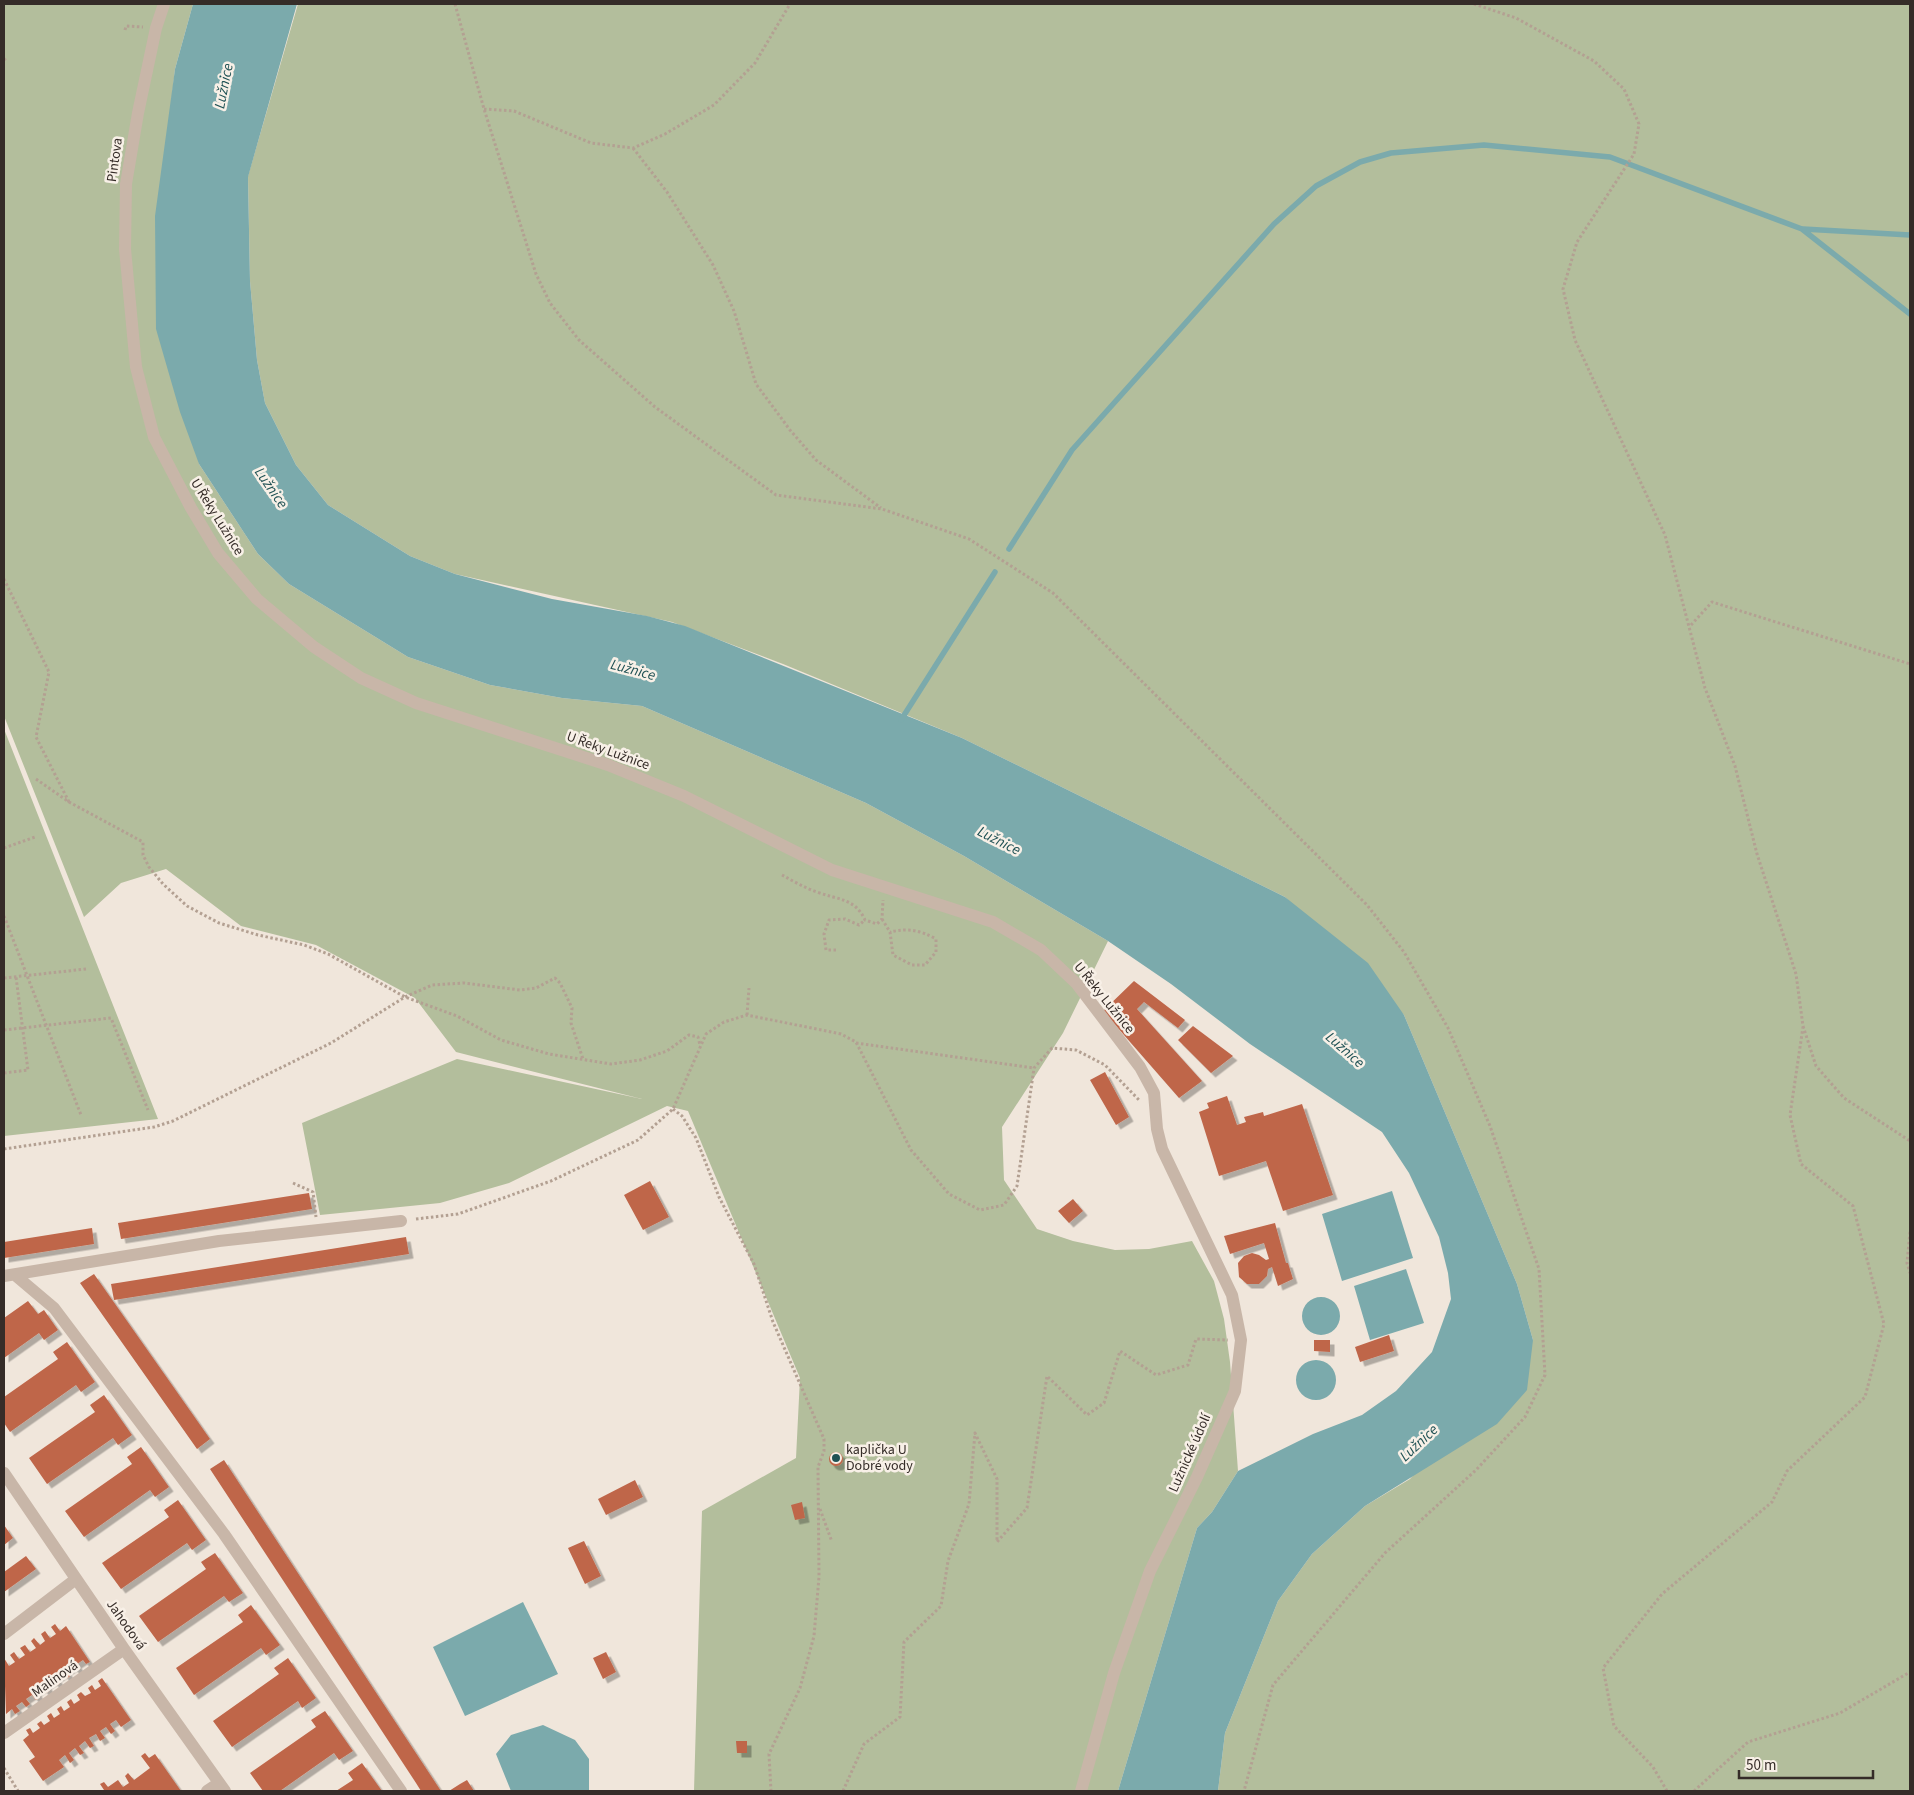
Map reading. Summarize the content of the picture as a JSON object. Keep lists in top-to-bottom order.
{
  "streets": {
    "street": [
      "Pintova",
      "U Řeky Lužnice",
      "Lužnické údolí",
      "Jahodová",
      "Malinová"
    ]
  },
  "crossings": [
    ["Pintova", "U Řeky Lužnice"],
    ["U Řeky Lužnice", "Lužnické údolí"],
    ["Jahodová", "Malinová"]
  ],
  "water": ["Lužnice"],
  "places": ["kaplička U Dobré vody"],
  "scale_bar": "50 m"
}
